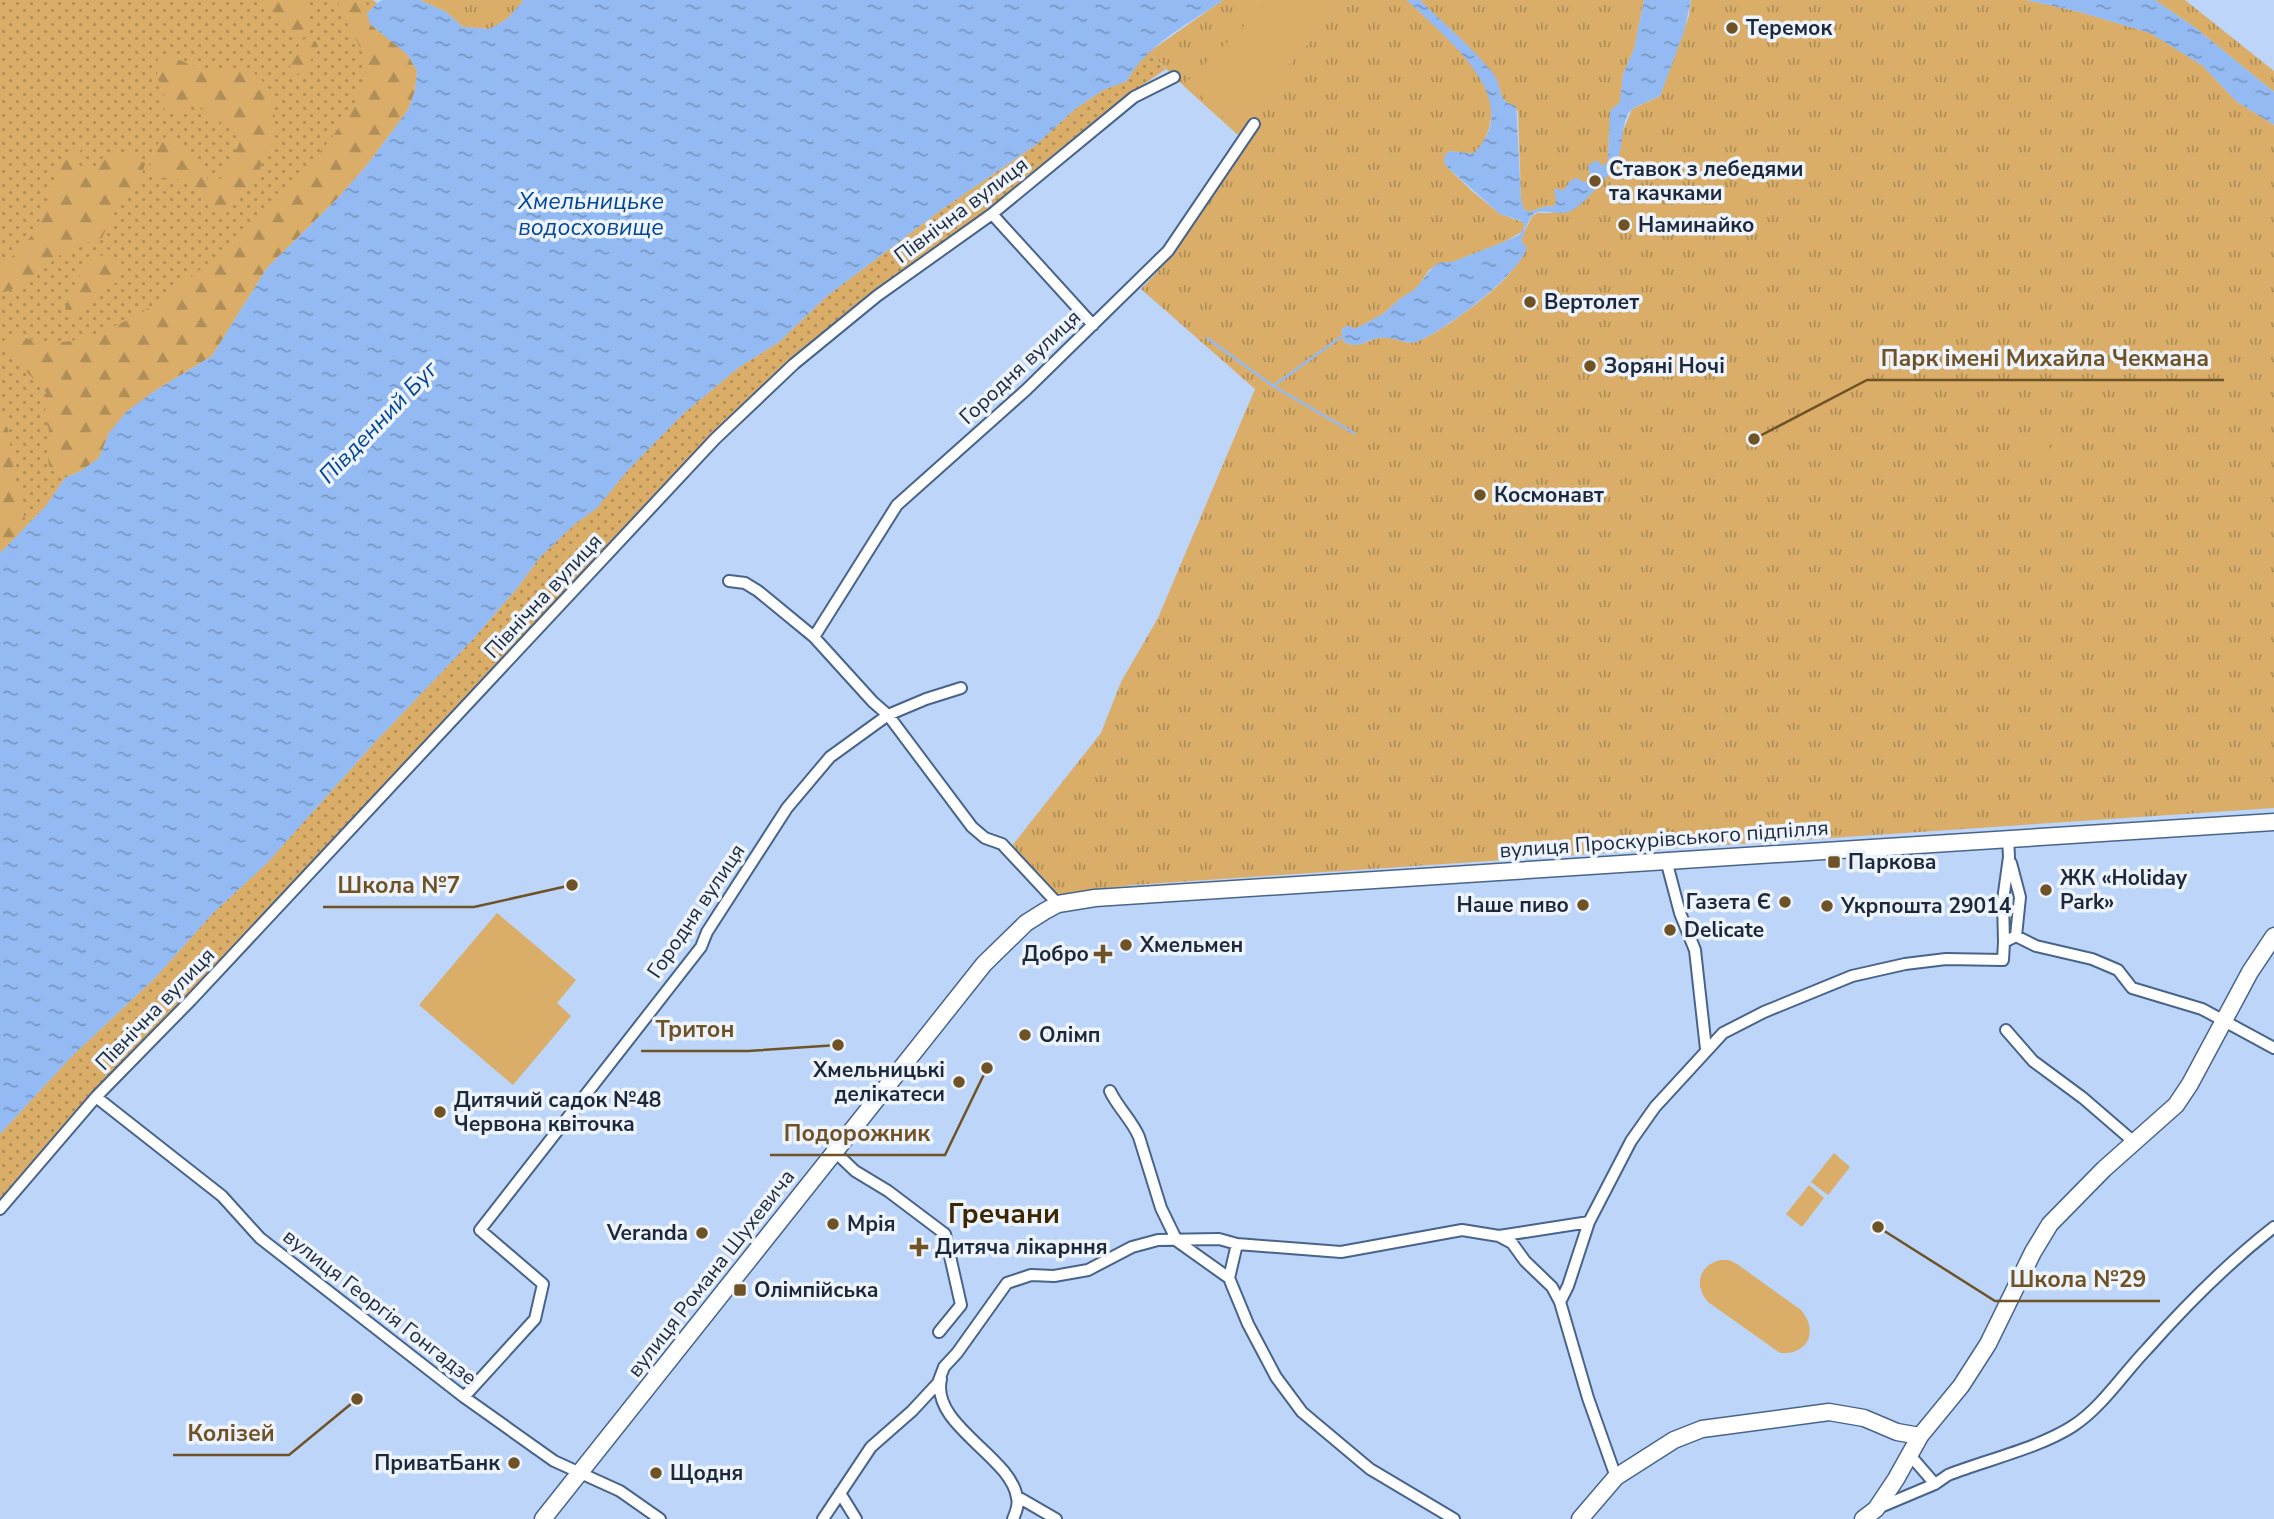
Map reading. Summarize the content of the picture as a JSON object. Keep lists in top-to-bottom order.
{
  "streets": {
    "main road": ["вулиця Проскурівського підпілля", "вулиця Романа Шухевича"],
    "street": ["Північна вулиця", "Городня вулиця", "вулиця Георгія Гонгадзе"]
  },
  "crossings": [
    ["Північна вулиця", "вулиця Георгія Гонгадзе"],
    ["Городня вулиця", "вулиця Георгія Гонгадзе"],
    ["вулиця Проскурівського підпілля", "вулиця Романа Шухевича"],
    ["вулиця Романа Шухевича", "вулиця Георгія Гонгадзе"]
  ],
  "districts": ["Гречани"],
  "water": ["Хмельницьке водосховище", "Південний Буг"],
  "places": {
    "other": [
      "Теремок",
      "Ставок з лебедями та качками",
      "Наминайко",
      "Вертолет",
      "Зоряні Ночі",
      "Парк імені Михайла Чекмана",
      "Космонавт",
      "Школа №7",
      "ЖК «Holiday Park»",
      "Газета Є",
      "Наше пиво",
      "Укрпошта 29014",
      "Delicate",
      "Хмельмен",
      "Олімп",
      "Тритон",
      "Подорожник",
      "Хмельницькі делікатеси",
      "Дитячий садок №48 Червона квіточка",
      "Мрія",
      "Школа №29",
      "Veranda",
      "Колізей",
      "ПриватБанк",
      "Щодня"
    ],
    "transit": ["Паркова", "Олiмпiйська"],
    "health": ["Добро", "Дитяча лікарння"]
  }
}
